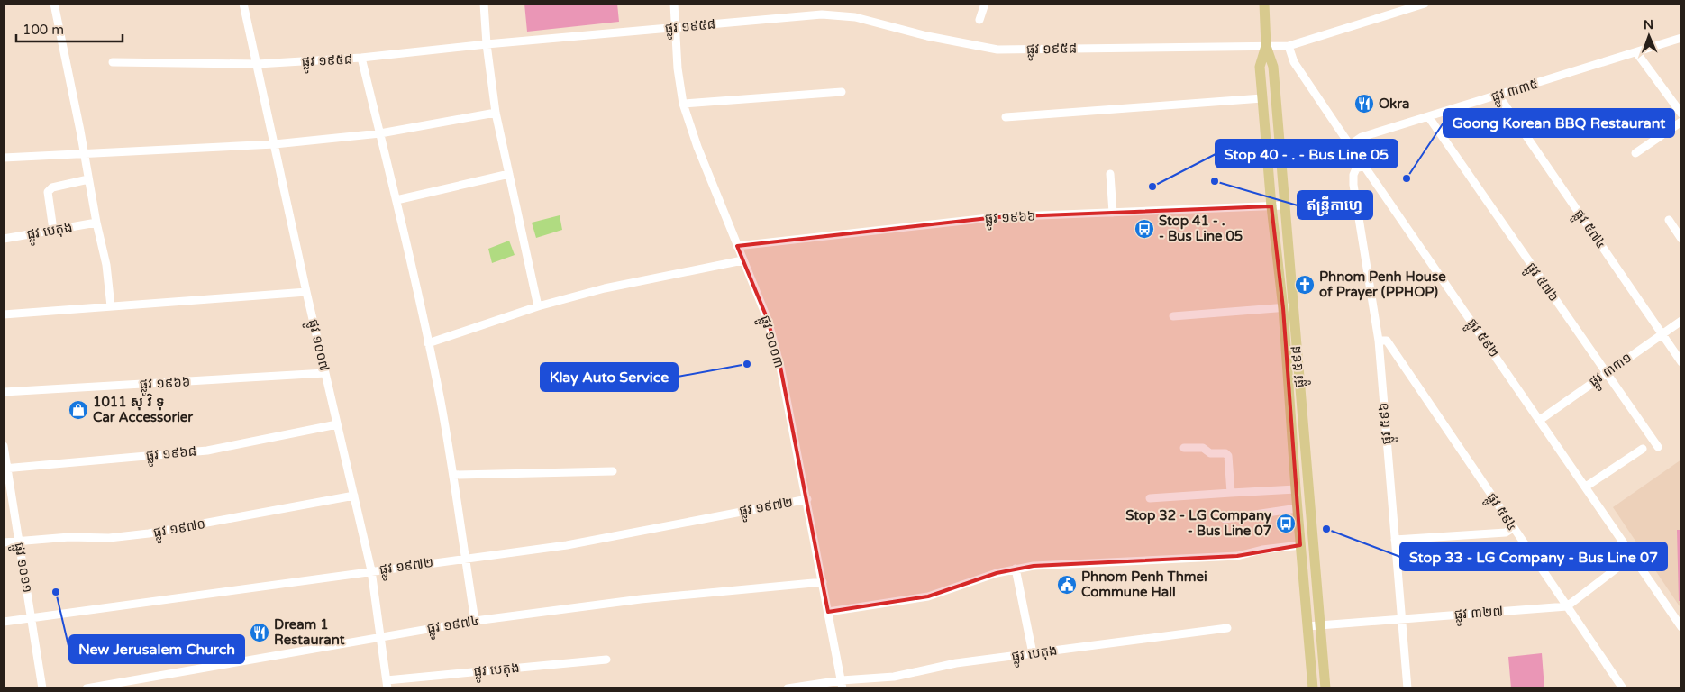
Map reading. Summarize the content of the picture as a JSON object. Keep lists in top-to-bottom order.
{
  "streets": {
    "main road": ["ផ្លូវ ៥៩៨"],
    "street": [
      "ផ្លូវ ១៩៥៨",
      "ផ្លូវ ៣៣៥",
      "ផ្លូវ ១៩៦៦",
      "ផ្លូវ ៥៧៤",
      "ផ្លូវ បេតុង",
      "ផ្លូវ ៥៧៦",
      "ផ្លូវ ៥៩២",
      "ផ្លូវ ១០០៣",
      "ផ្លូវ ១០០៧",
      "ផ្លូវ ៣៣១",
      "ផ្លូវ ៥៩៦",
      "ផ្លូវ ១៩៦៨",
      "ផ្លូវ ១៩៧២",
      "ផ្លូវ ៥៩៤",
      "ផ្លូវ ១៩៧០",
      "ផ្លូវ ១០១១",
      "ផ្លូវ ៣២៧",
      "ផ្លូវ ១៩៧៤"
    ]
  },
  "crossings": [
    ["ផ្លូវ ១៩៥៨", "ផ្លូវ ៥៩២"],
    ["ផ្លូវ ១៩៥៨", "ផ្លូវ ១០០៣"],
    ["ផ្លូវ ១៩៥៨", "ផ្លូវ ១០០៧"],
    ["ផ្លូវ ១៩៥៨", "ផ្លូវ ៥៩៨"],
    ["ផ្លូវ ៣៣៥", "ផ្លូវ ៥៧៤"],
    ["ផ្លូវ ៣៣៥", "ផ្លូវ ៥៧៦"],
    ["ផ្លូវ ៣៣៥", "ផ្លូវ ៥៩២"],
    ["ផ្លូវ ១៩៦៦", "ផ្លូវ ១០០៣"],
    ["ផ្លូវ ១៩៦៦", "ផ្លូវ ១០០៧"],
    ["ផ្លូវ ១៩៦៦", "ផ្លូវ ៥៩៨"],
    ["ផ្លូវ ៥៧៤", "ផ្លូវ ៣៣១"],
    ["ផ្លូវ បេតុង", "ផ្លូវ ១០០៣"],
    ["ផ្លូវ បេតុង", "ផ្លូវ ១០០៧"],
    ["ផ្លូវ ៥៧៦", "ផ្លូវ ៣៣១"],
    ["ផ្លូវ ៥៩២", "ផ្លូវ ៣៣១"],
    ["ផ្លូវ ៥៩២", "ផ្លូវ ៥៩៦"],
    ["ផ្លូវ ១០០៣", "ផ្លូវ ១៩៧២"],
    ["ផ្លូវ ១០០៣", "ផ្លូវ ១៩៧៤"],
    ["ផ្លូវ ១០០៧", "ផ្លូវ ១៩៦៨"],
    ["ផ្លូវ ១០០៧", "ផ្លូវ ១៩៧២"],
    ["ផ្លូវ ១០០៧", "ផ្លូវ ១៩៧០"],
    ["ផ្លូវ ១០០៧", "ផ្លូវ ១៩៧៤"],
    ["ផ្លូវ ៥៩៨", "ផ្លូវ ៣២៧"],
    ["ផ្លូវ ៥៩៦", "ផ្លូវ ៥៩៤"],
    ["ផ្លូវ ៥៩៦", "ផ្លូវ ៣២៧"],
    ["ផ្លូវ ១៩៦៨", "ផ្លូវ ១០១១"],
    ["ផ្លូវ ១៩៧២", "ផ្លូវ ១០១១"],
    ["ផ្លូវ ៥៩៤", "ផ្លូវ ៣២៧"],
    ["ផ្លូវ ១៩៧០", "ផ្លូវ ១០១១"]
  ],
  "places": {
    "restaurant": ["Okra", "Dream 1 Restaurant"],
    "other": [
      "Goong Korean BBQ Restaurant",
      "ឥន្ទ្រីកាហ្វេ",
      "Stop 40 - . - Bus Line 05",
      "Klay Auto Service",
      "Stop 33 - LG Company - Bus Line 07",
      "New Jerusalem Church"
    ],
    "bus stop": ["Stop 41 - . - Bus Line 05", "Stop 32 - LG Company - Bus Line 07"],
    "church": ["Phnom Penh House of Prayer (PPHOP)"],
    "shop": ["1011 សុ វិ ទុ Car Accessorier"],
    "public building": ["Phnom Penh Thmei Commune Hall"]
  },
  "scale_bar": "100 m",
  "north": "top"
}
